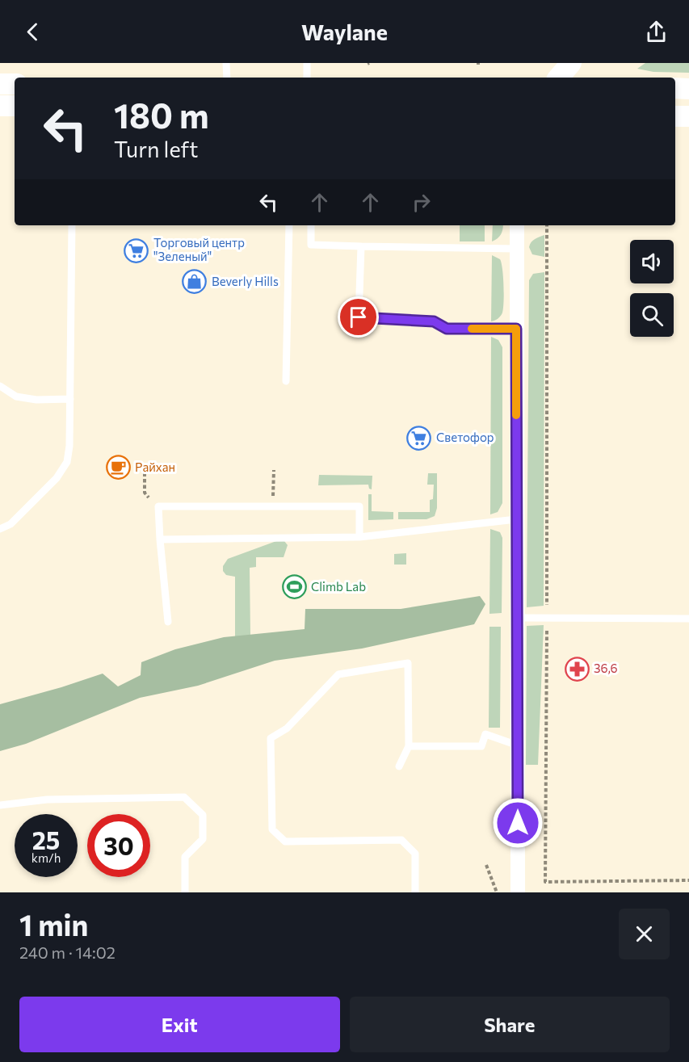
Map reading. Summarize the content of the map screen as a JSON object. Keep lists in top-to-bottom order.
{
  "places": {
    "supermarket": ["Торговый центр \"Зеленый\"", "Светофор"],
    "shop": ["Beverly Hills"],
    "cafe": ["Райхан"],
    "sports": ["Climb Lab"],
    "pharmacy": ["36,6"]
  },
  "page": {
    "header": "Waylane",
    "turn": ["180 m", "Turn left"],
    "speed": "25 km/h",
    "limit": "30",
    "heading": ["1 min", "240 m · 14:02"],
    "buttons": ["Exit", "Share"]
  }
}
